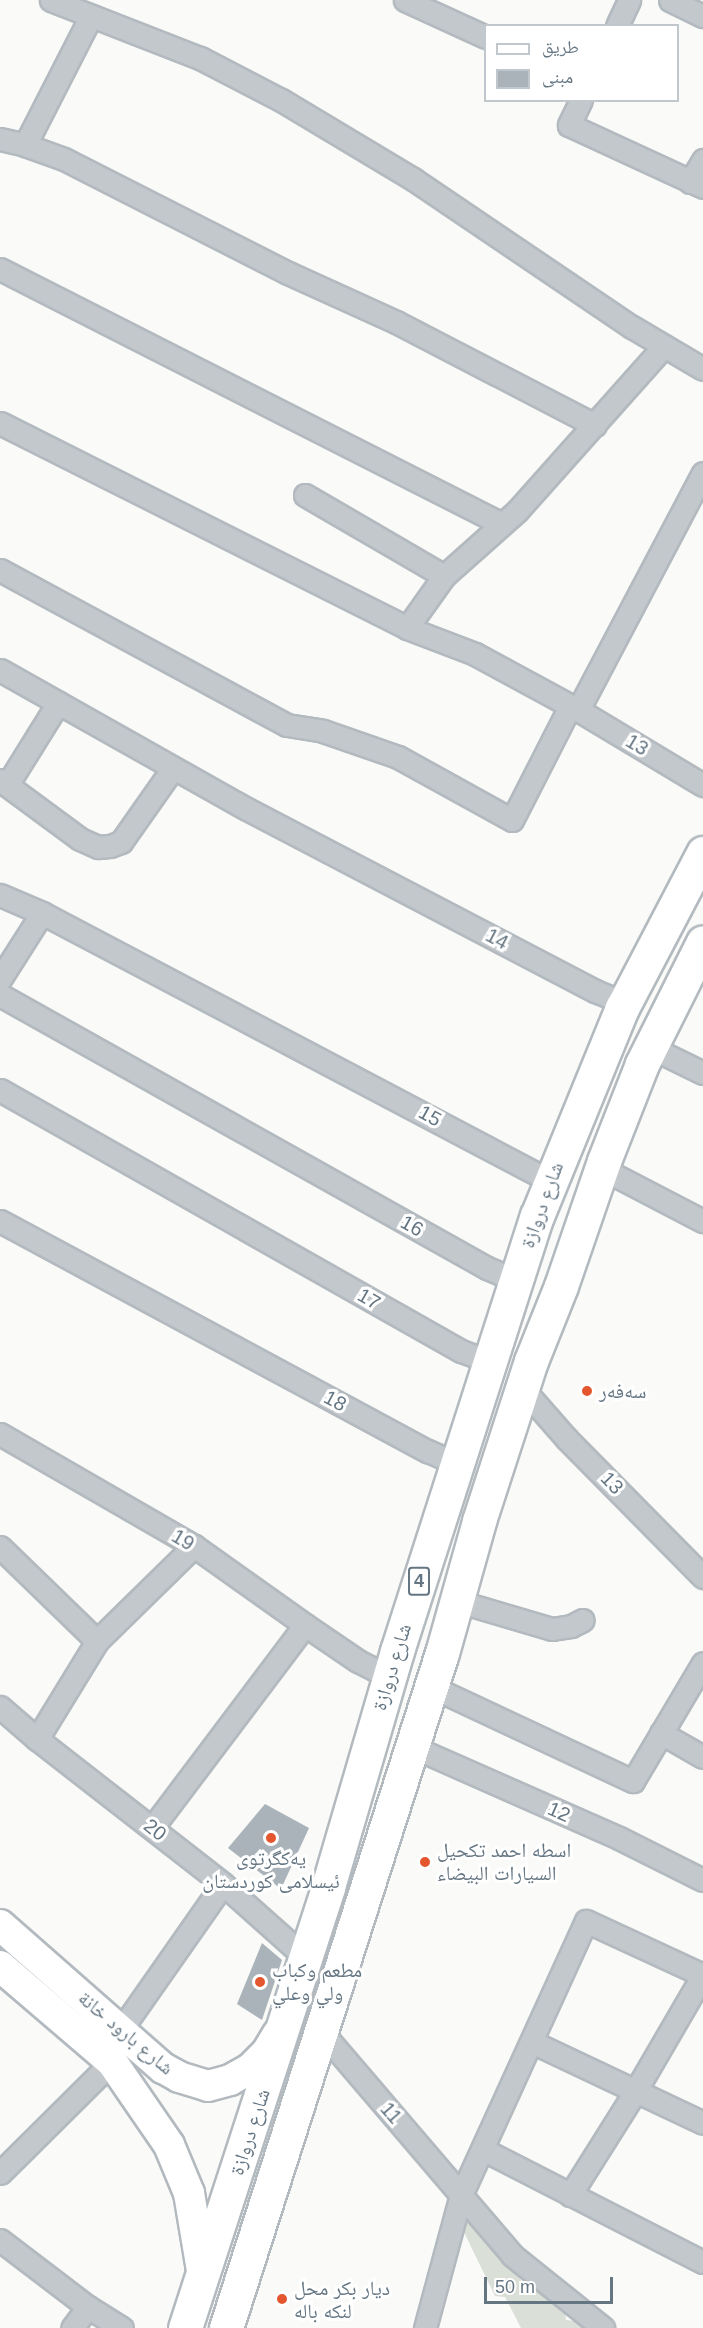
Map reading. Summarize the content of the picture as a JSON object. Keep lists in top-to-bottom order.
{
  "streets": {
    "main road": ["شارع دروازة", "4", "شارع بارود خانة"],
    "street": [
      "13",
      "14",
      "15",
      "16",
      "17",
      "18",
      "19",
      "12",
      "20",
      "11"
    ]
  },
  "crossings": [
    ["13", "شارع دروازة"],
    ["14", "شارع دروازة"],
    ["15", "شارع دروازة"],
    ["شارع دروازة", "16"],
    ["شارع دروازة", "17"],
    ["شارع دروازة", "18"],
    ["شارع دروازة", "19"],
    ["شارع دروازة", "12"],
    ["شارع دروازة", "20"],
    ["شارع دروازة", "شارع بارود خانة"],
    ["شارع دروازة", "11"]
  ],
  "places": [
    "سەفەر",
    "یەکگرتوی ئیسلامی کوردستان",
    "اسطه احمد تكحيل السيارات البيضاء",
    "مطعم وكباب ولي وعلي",
    "ديار بكر محل لنكه باله"
  ],
  "legend": ["طريق", "مبنى"],
  "scale_bar": "50 m"
}
